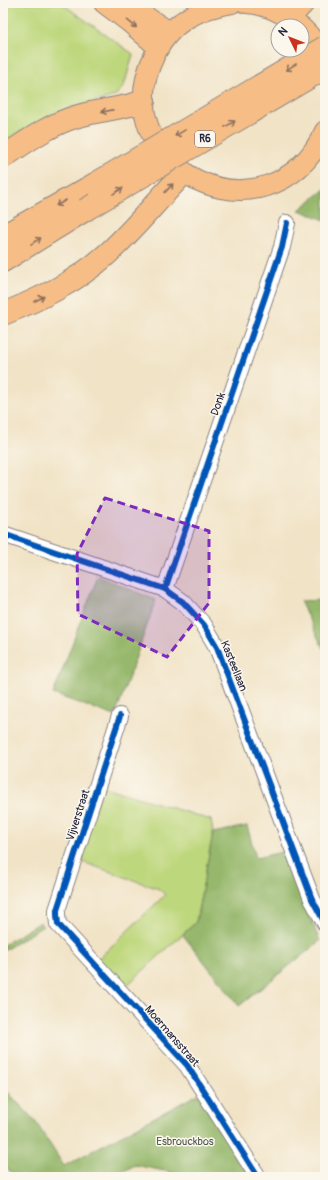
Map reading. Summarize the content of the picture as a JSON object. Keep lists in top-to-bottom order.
{
  "streets": {
    "highway": ["R6"],
    "street": [
      "Donk",
      "Kasteellaan",
      "Vijverstraat",
      "Moermansstraat"
    ]
  },
  "crossings": [
    ["Donk", "Kasteellaan"],
    ["Vijverstraat", "Moermansstraat"]
  ],
  "parks": ["Esbrouckbos"],
  "north": "top left"
}
